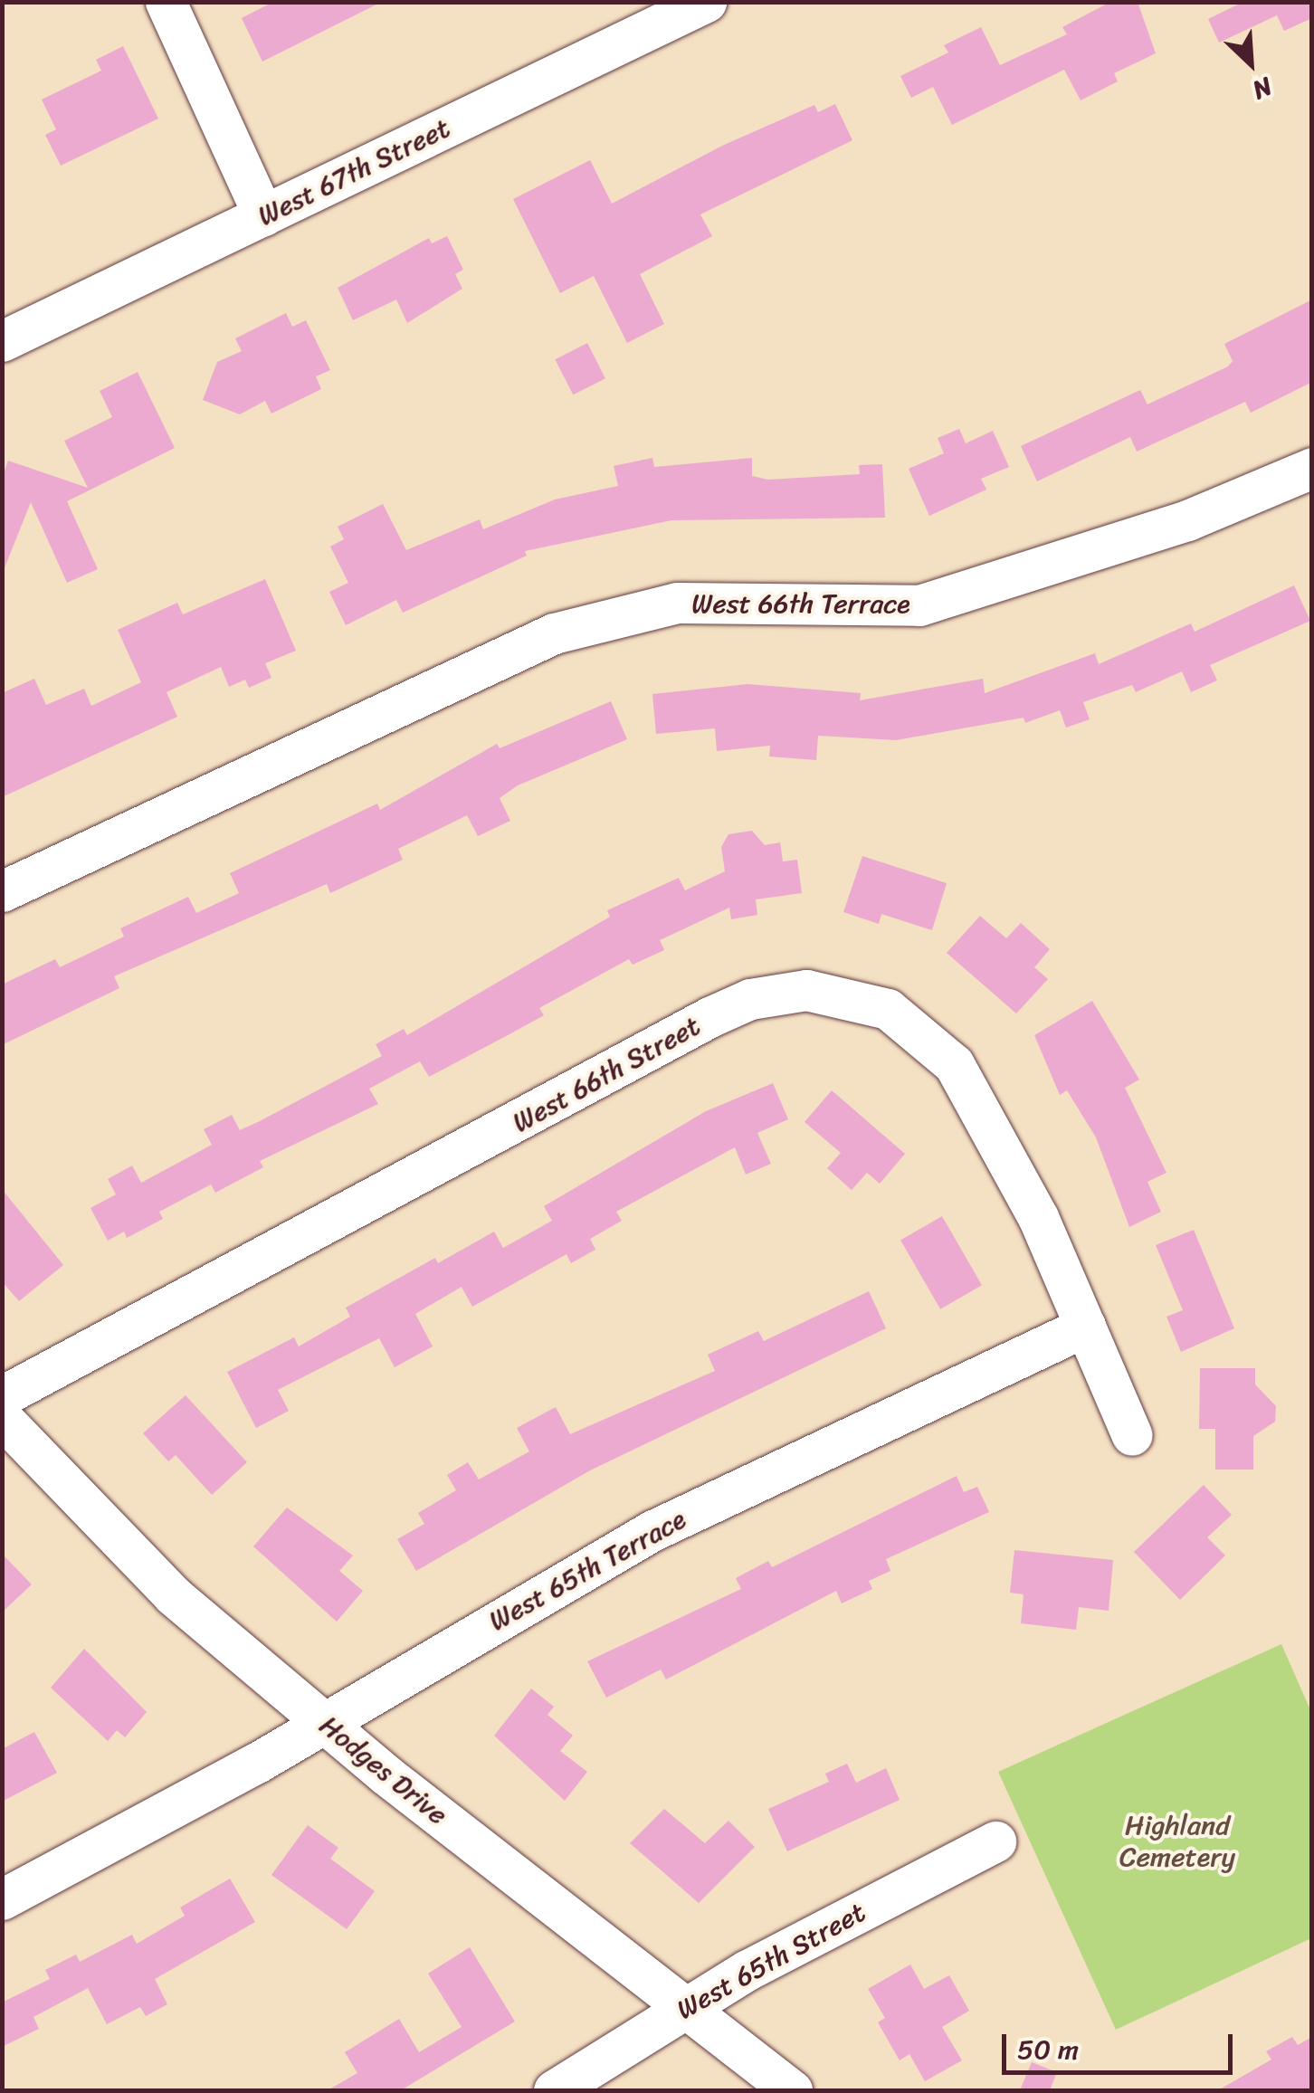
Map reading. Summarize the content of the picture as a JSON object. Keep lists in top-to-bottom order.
{
  "streets": {
    "street": [
      "West 67th Street",
      "West 66th Terrace",
      "West 66th Street",
      "West 65th Terrace",
      "Hodges Drive",
      "West 65th Street"
    ]
  },
  "crossings": [
    ["West 66th Street", "West 65th Terrace"],
    ["West 65th Terrace", "Hodges Drive"],
    ["Hodges Drive", "West 65th Street"]
  ],
  "parks": ["Highland Cemetery"],
  "scale_bar": "50 m",
  "north": "bottom right"
}
